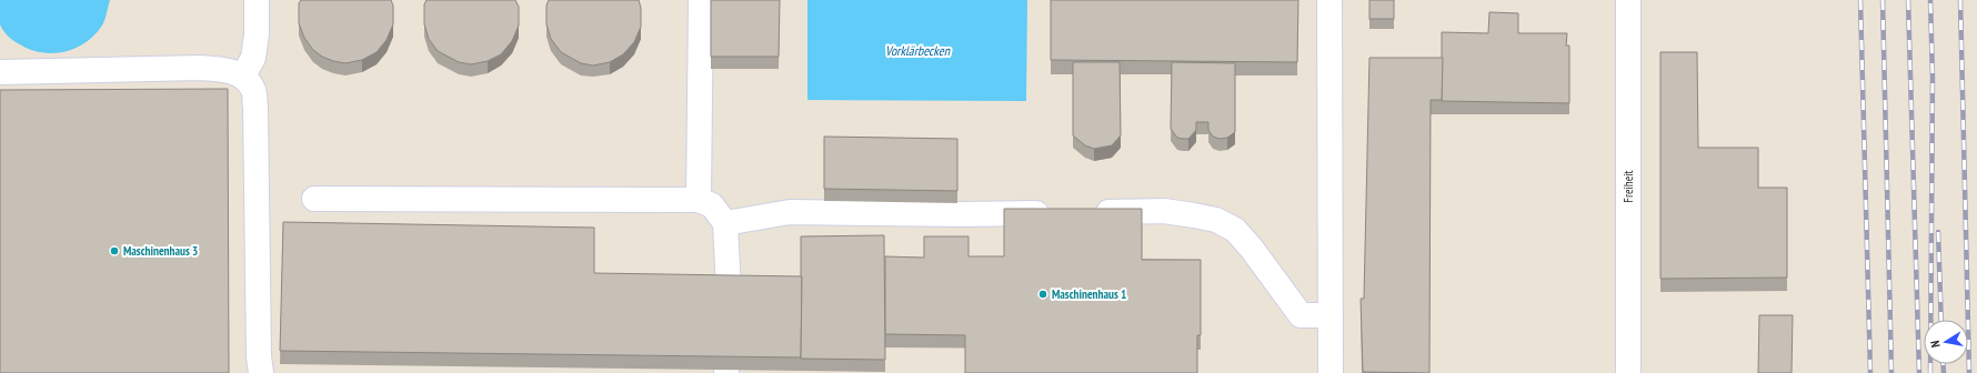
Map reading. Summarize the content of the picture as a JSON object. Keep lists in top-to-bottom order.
{
  "streets": {
    "street": ["Freiheit"]
  },
  "water": ["Vorklärbecken"],
  "places": ["Maschinenhaus 3", "Maschinenhaus 1"],
  "north": "left"
}
